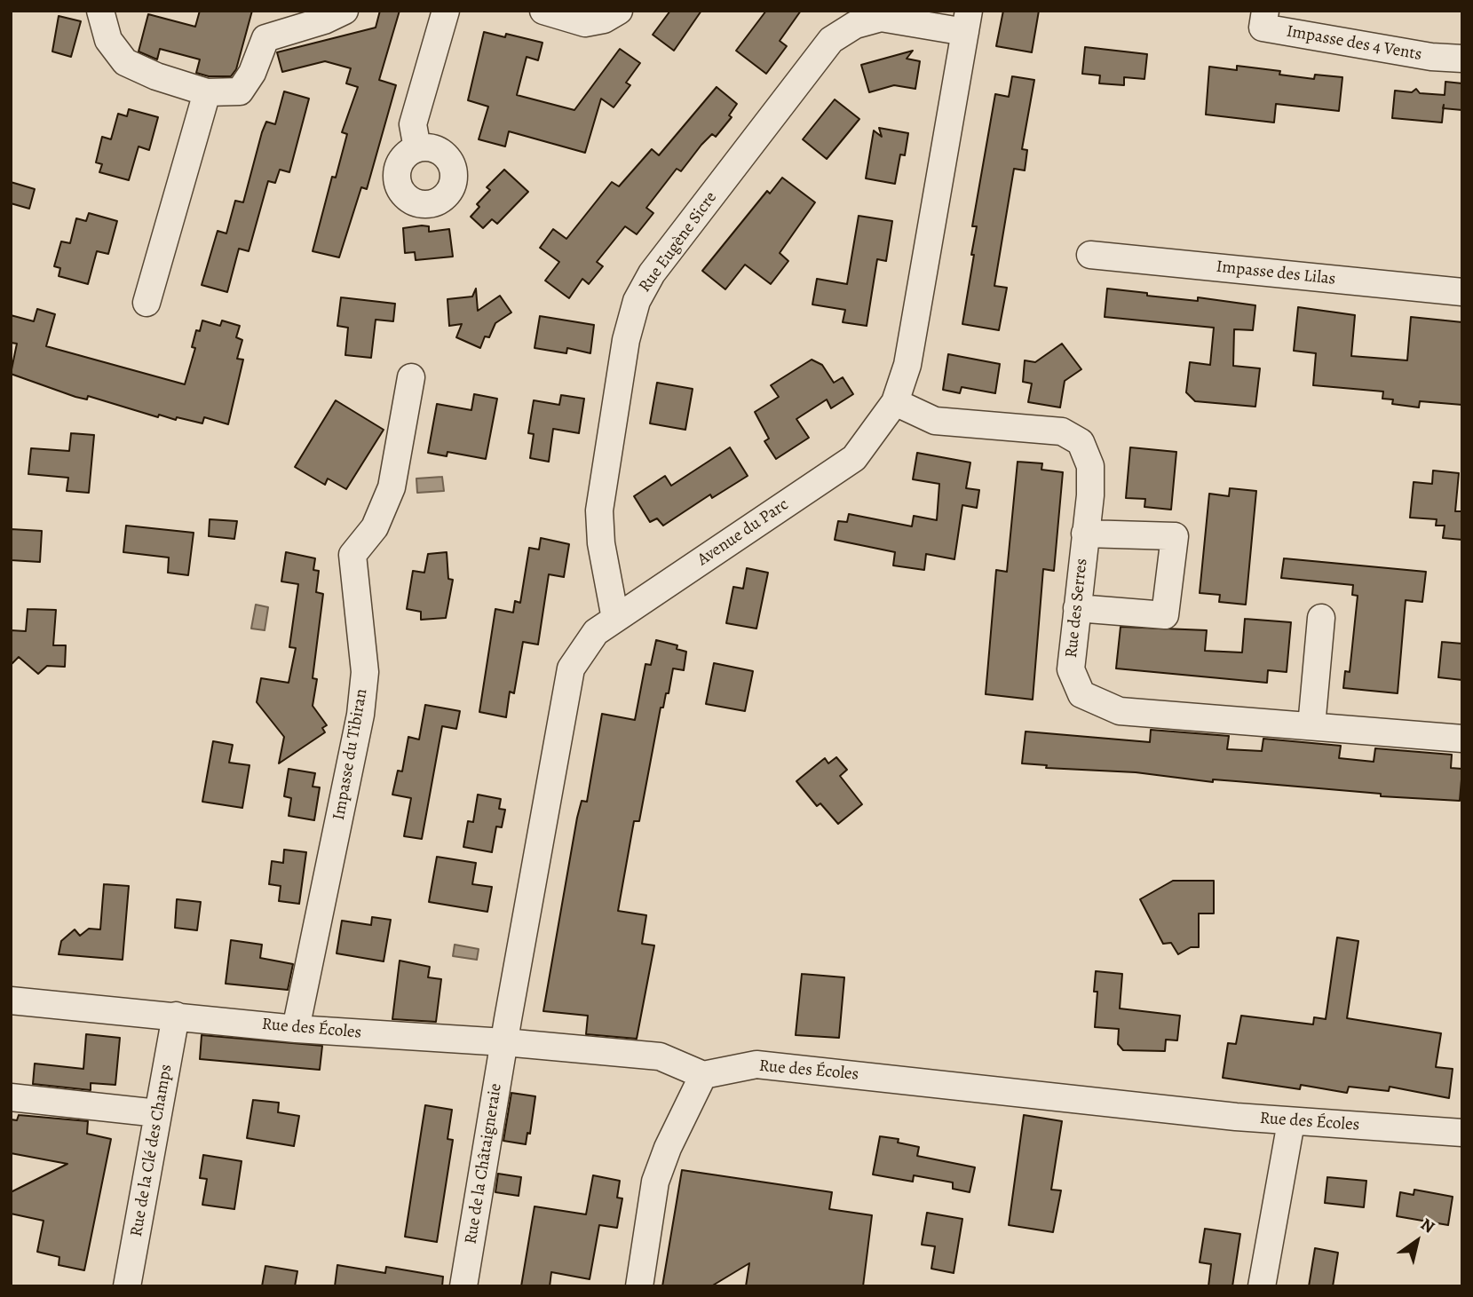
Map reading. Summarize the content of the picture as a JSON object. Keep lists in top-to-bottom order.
{
  "streets": {
    "street": [
      "Impasse des 4 Vents",
      "Rue Eugène Sicre",
      "Impasse des Lilas",
      "Avenue du Parc",
      "Rue des Serres",
      "Impasse du Tibiran",
      "Rue des Écoles",
      "Rue de la Clé des Champs",
      "Rue de la Châtaigneraie"
    ]
  },
  "crossings": [
    ["Rue Eugène Sicre", "Avenue du Parc"],
    ["Avenue du Parc", "Rue des Serres"],
    ["Avenue du Parc", "Rue des Écoles"],
    ["Avenue du Parc", "Rue de la Châtaigneraie"],
    ["Impasse du Tibiran", "Rue des Écoles"],
    ["Rue des Écoles", "Rue de la Clé des Champs"],
    ["Rue des Écoles", "Rue de la Châtaigneraie"]
  ],
  "north": "top right"
}
